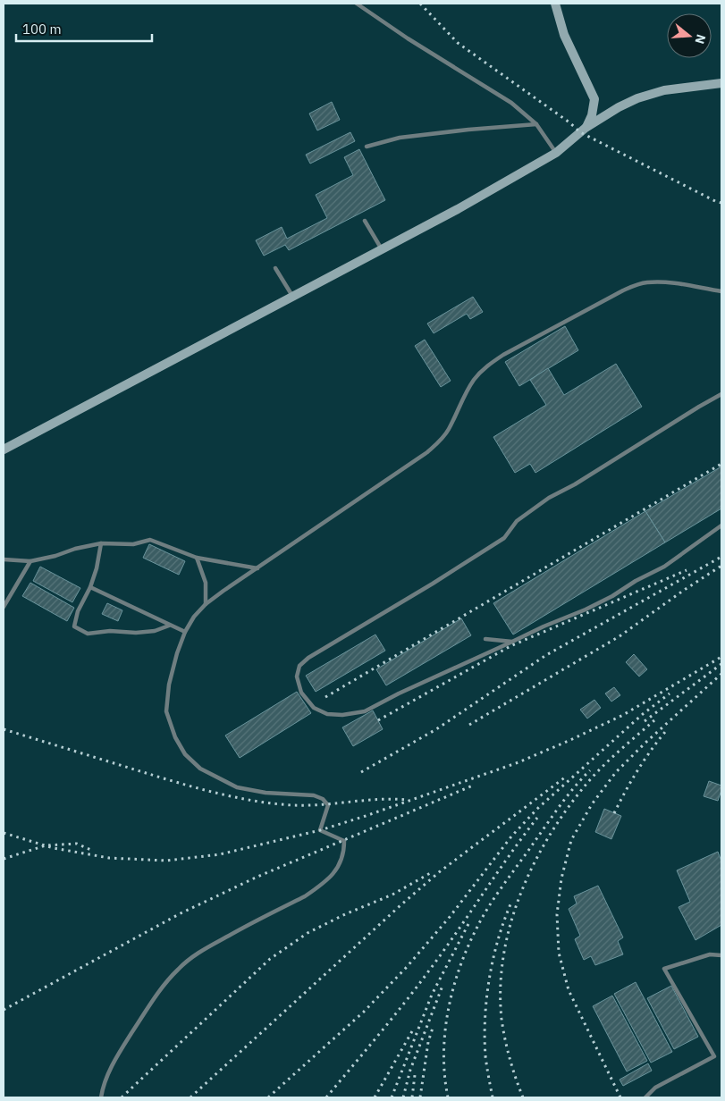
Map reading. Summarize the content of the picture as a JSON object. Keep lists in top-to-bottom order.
{
  "scale_bar": "100 m",
  "north": "right"
}
